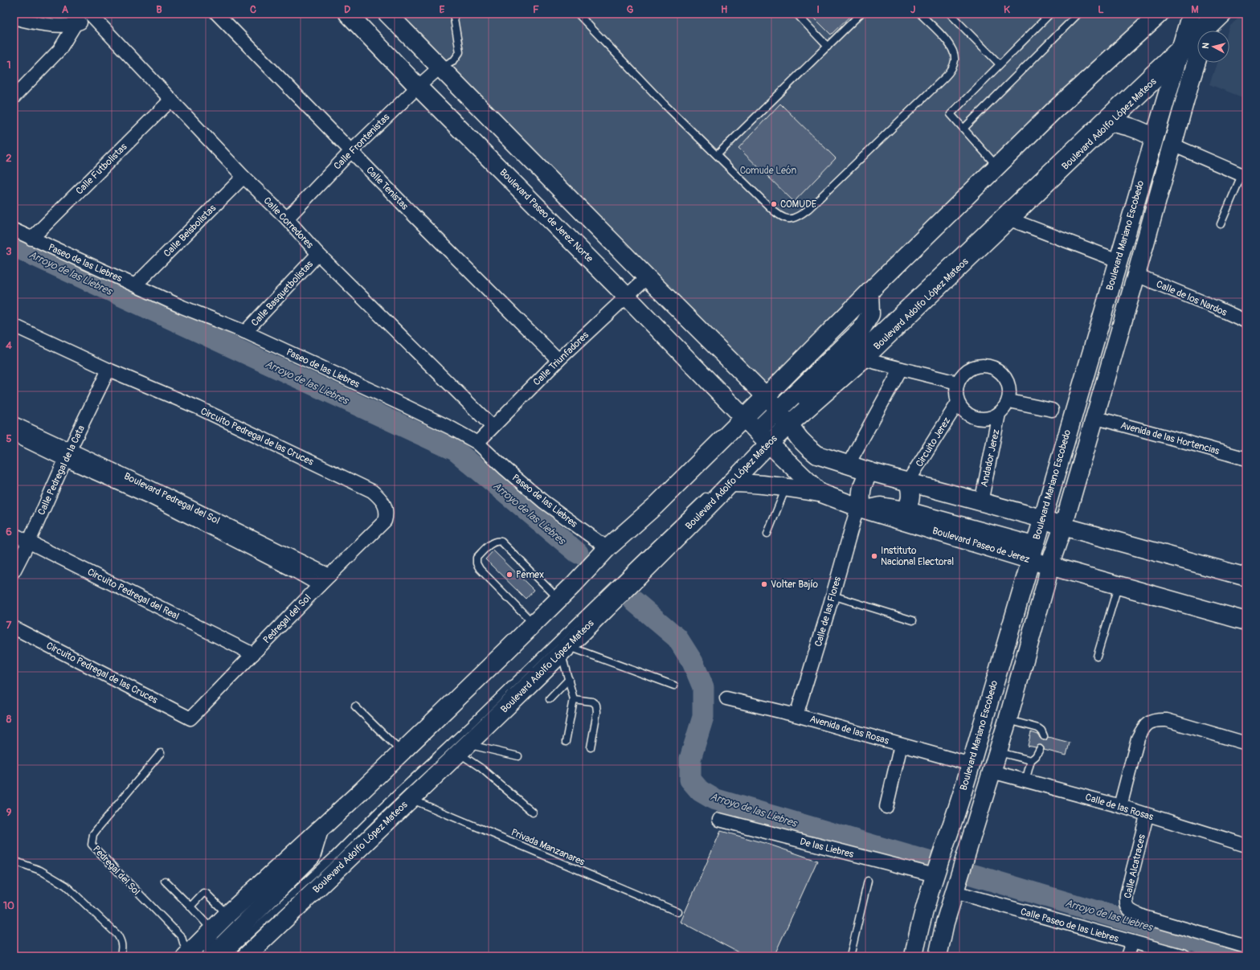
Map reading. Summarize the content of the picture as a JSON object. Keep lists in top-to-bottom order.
{
  "streets": {
    "main road": [
      "Boulevard Adolfo López Mateos",
      "Boulevard Paseo de Jerez Norte",
      "Boulevard Mariano Escobedo",
      "Boulevard Paseo de Jerez"
    ],
    "street": [
      "Calle Frontenistas",
      "Calle Futbolistas",
      "Calle Tenistas",
      "Calle Corredores",
      "Calle Beisbolistas",
      "Paseo de las Liebres",
      "Calle Basquetbolistas",
      "Calle de los Nardos",
      "Calle Triunfadores",
      "Circuito Pedregal de las Cruces",
      "Avenida de las Hortencias",
      "Circuito Jerez",
      "Andador Jerez",
      "Calle Pedregal de la Cata",
      "Boulevard Pedregal del Sol",
      "Circuito Pedregal del Real",
      "Calle de las Flores",
      "Pedregal del Sol",
      "Avenida de las Rosas",
      "Calle de las Rosas",
      "De las Liebres",
      "Calle Alcatraces",
      "Calle Paseo de las Liebres"
    ],
    "lane": ["Privada Manzanares"]
  },
  "crossings": [
    ["Boulevard Adolfo López Mateos", "Boulevard Mariano Escobedo"],
    ["Boulevard Adolfo López Mateos", "Boulevard Paseo de Jerez"],
    ["Boulevard Adolfo López Mateos", "Privada Manzanares"],
    ["Calle Frontenistas", "Calle Tenistas"],
    ["Calle Frontenistas", "Boulevard Paseo de Jerez Norte"],
    ["Calle Frontenistas", "Calle Corredores"],
    ["Calle Futbolistas", "Calle Corredores"],
    ["Calle Futbolistas", "Paseo de las Liebres"],
    ["Calle Tenistas", "Calle Triunfadores"],
    ["Boulevard Paseo de Jerez Norte", "Calle Triunfadores"],
    ["Boulevard Paseo de Jerez Norte", "Boulevard Paseo de Jerez"],
    ["Calle Corredores", "Calle Beisbolistas"],
    ["Calle Corredores", "Calle Basquetbolistas"],
    ["Calle Corredores", "Calle Triunfadores"],
    ["Calle Beisbolistas", "Paseo de las Liebres"],
    ["Boulevard Mariano Escobedo", "Boulevard Paseo de Jerez"],
    ["Boulevard Mariano Escobedo", "Avenida de las Rosas"],
    ["Boulevard Mariano Escobedo", "De las Liebres"],
    ["Paseo de las Liebres", "Calle Basquetbolistas"],
    ["Paseo de las Liebres", "Calle Triunfadores"],
    ["Circuito Pedregal de las Cruces", "Calle Pedregal de la Cata"],
    ["Circuito Pedregal de las Cruces", "Pedregal del Sol"],
    ["Circuito Jerez", "Andador Jerez"],
    ["Calle Pedregal de la Cata", "Boulevard Pedregal del Sol"],
    ["Calle Pedregal de la Cata", "Circuito Pedregal del Real"],
    ["Boulevard Pedregal del Sol", "Pedregal del Sol"],
    ["Boulevard Paseo de Jerez", "Calle de las Flores"],
    ["Circuito Pedregal del Real", "Pedregal del Sol"],
    ["Calle de las Flores", "Avenida de las Rosas"],
    ["Calle de las Rosas", "Calle Alcatraces"]
  ],
  "water": ["Arroyo de las Liebres"],
  "parks": ["Comude León"],
  "places": [
    "COMUDE",
    "Instituto Nacional Electoral",
    "Pemex",
    "Volter Bajío"
  ],
  "north": "left",
  "grid": {
    "columns": [
      "A",
      "B",
      "C",
      "D",
      "E",
      "F",
      "G",
      "H",
      "I",
      "J",
      "K",
      "L",
      "M"
    ],
    "rows": [
      "1",
      "2",
      "3",
      "4",
      "5",
      "6",
      "7",
      "8",
      "9",
      "10"
    ]
  }
}
